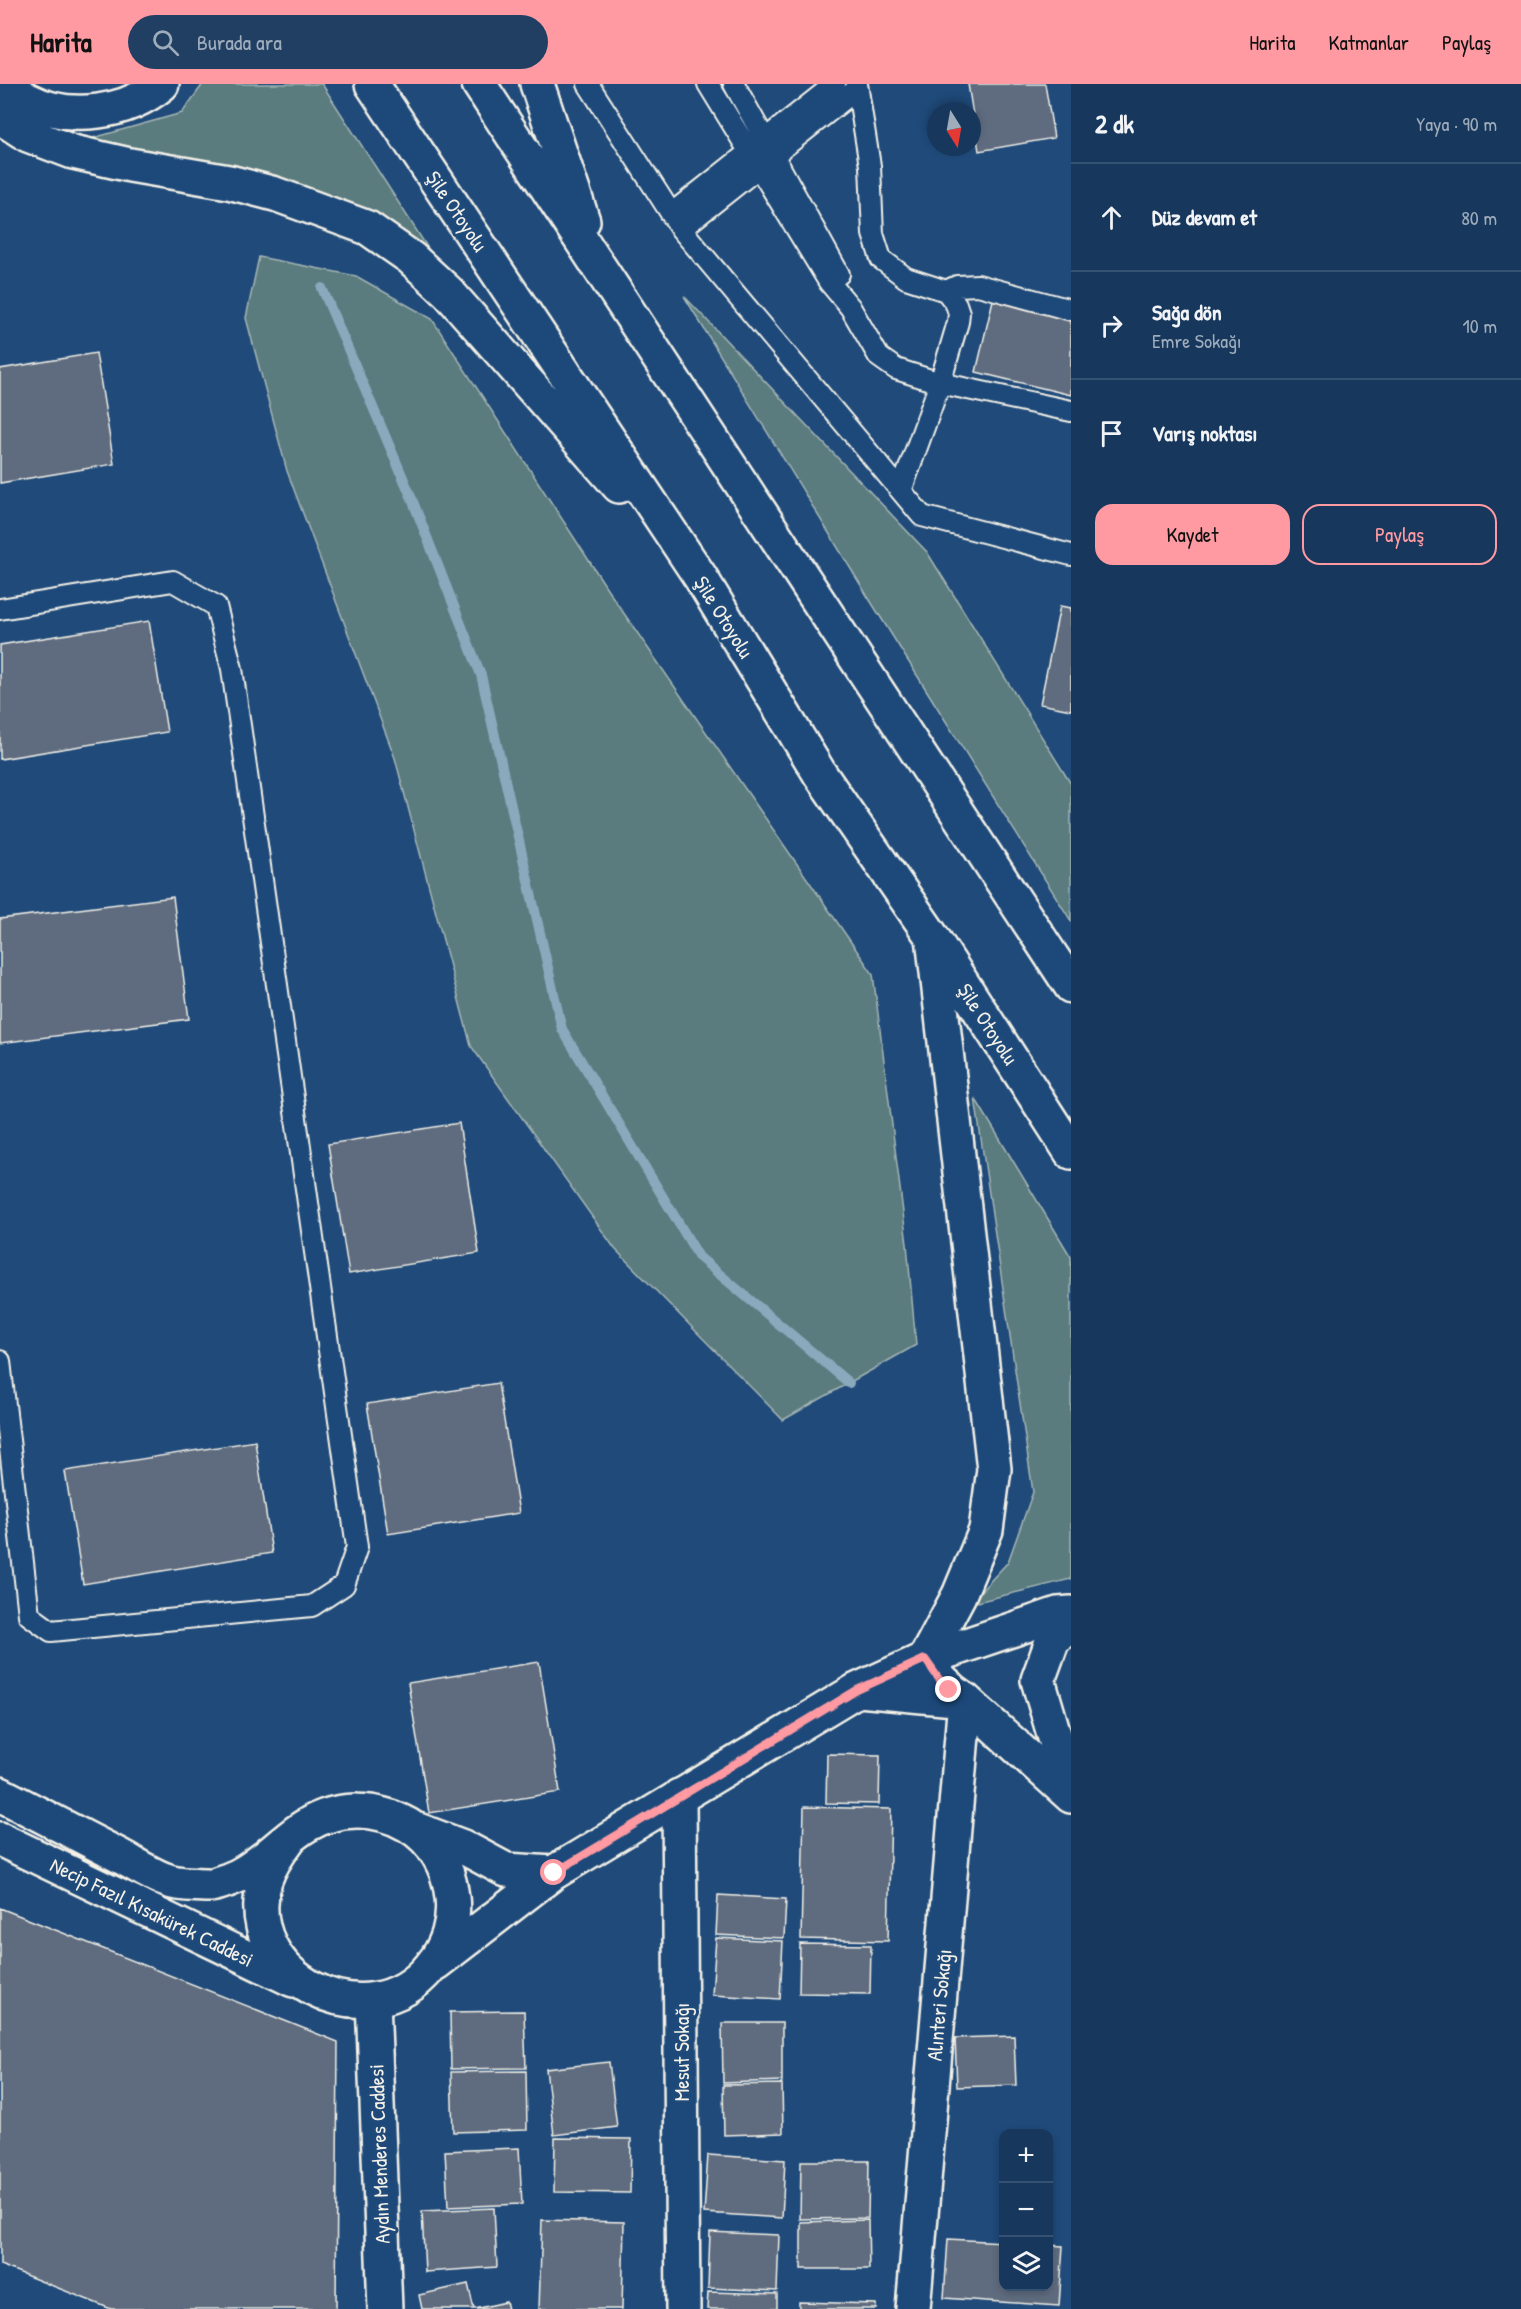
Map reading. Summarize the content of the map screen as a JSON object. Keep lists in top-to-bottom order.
{
  "streets": {
    "main road": [
      "Şile Otoyolu",
      "Necip Fazıl Kısakürek Caddesi",
      "Alınteri Sokağı",
      "Mesut Sokağı",
      "Aydın Menderes Caddesi"
    ]
  },
  "crossings": [
    ["Necip Fazıl Kısakürek Caddesi", "Aydın Menderes Caddesi"]
  ],
  "north": "bottom",
  "page": {
    "header": "Harita",
    "search": "Burada ara",
    "nav": ["Harita", "Katmanlar", "Paylaş"],
    "heading": ["2 dk", "Yaya · 90 m"],
    "list": [
      ["Düz devam et", "80 m"],
      ["Sağa dön", "Emre Sokağı", "10 m"],
      "Varış noktası"
    ],
    "buttons": ["Kaydet", "Paylaş"],
    "map_buttons": ["+", "−"]
  }
}
